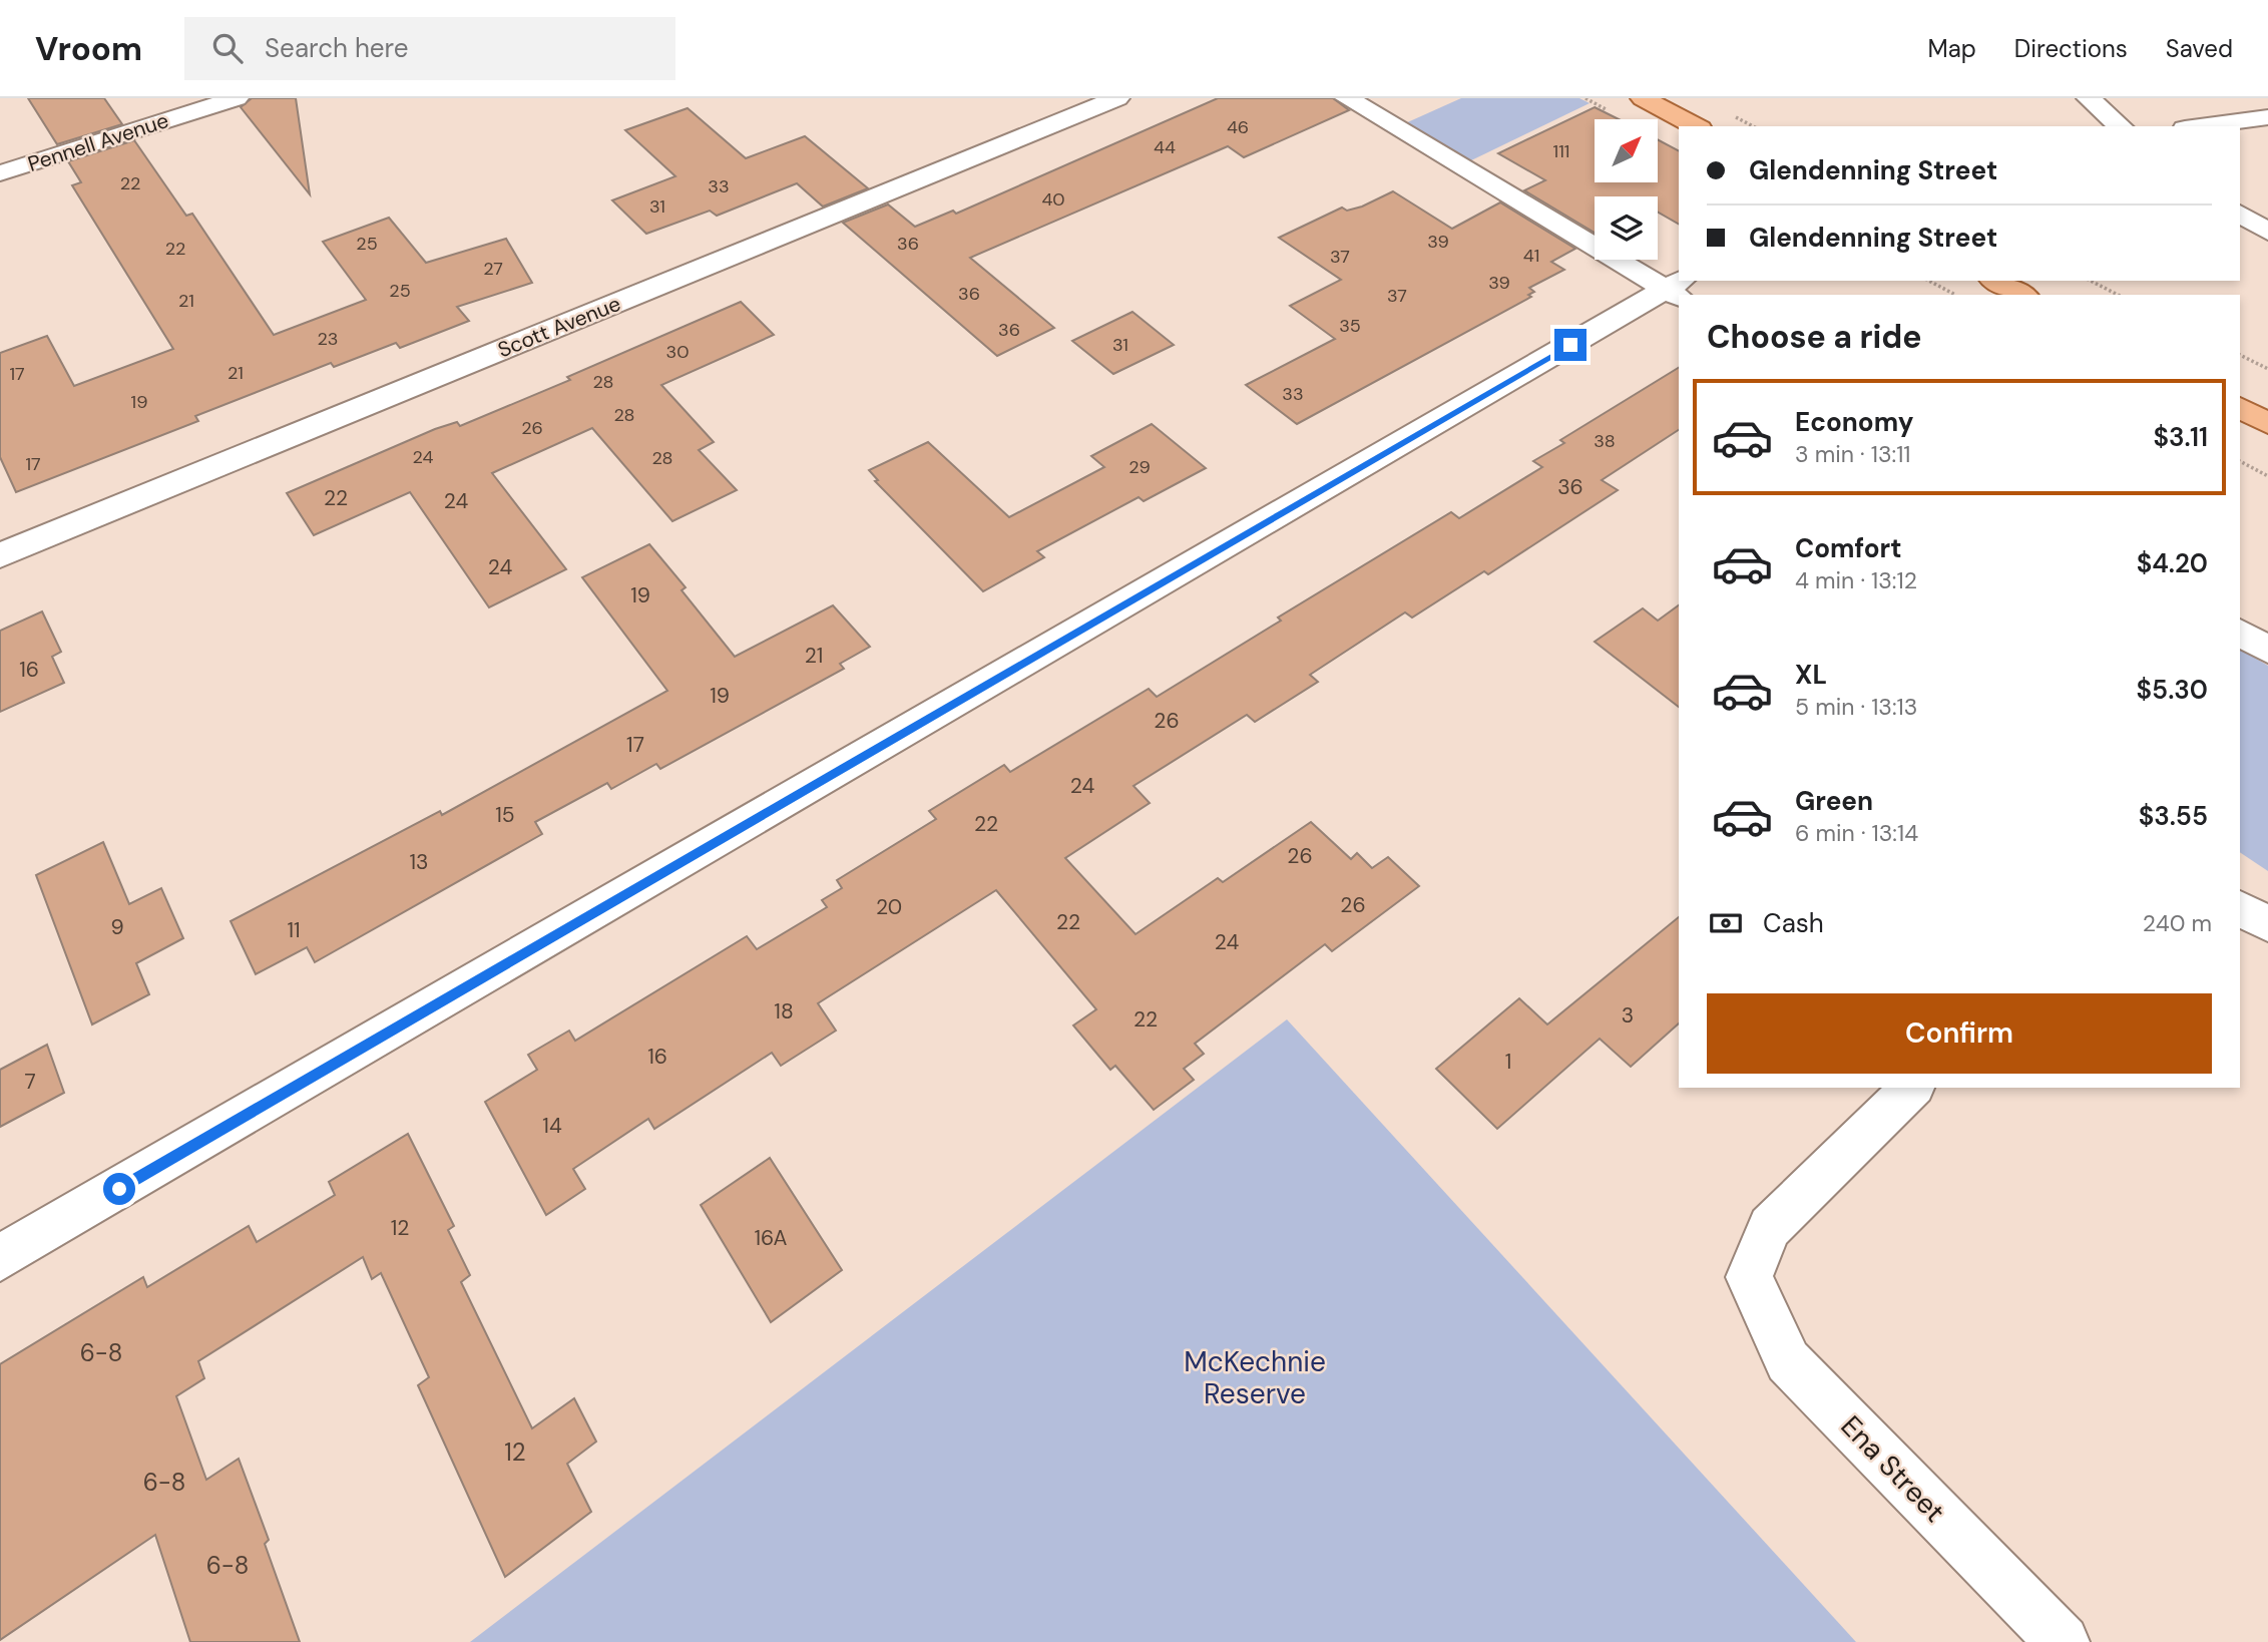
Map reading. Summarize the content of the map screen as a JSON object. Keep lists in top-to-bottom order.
{
  "streets": {
    "street": ["Pennell Avenue", "Scott Avenue", "Ena Street"]
  },
  "parks": ["McKechnie Reserve"],
  "house_numbers": [
    "46",
    "44",
    "111",
    "22",
    "33",
    "40",
    "31",
    "39",
    "25",
    "36",
    "22",
    "41",
    "37",
    "27",
    "39",
    "25",
    "36",
    "37",
    "21",
    "35",
    "36",
    "23",
    "31",
    "30",
    "21",
    "17",
    "28",
    "33",
    "19",
    "28",
    "26",
    "38",
    "24",
    "28",
    "17",
    "29",
    "36",
    "22",
    "24",
    "24",
    "19",
    "21",
    "16",
    "19",
    "26",
    "17",
    "24",
    "15",
    "22",
    "26",
    "13",
    "26",
    "20",
    "22",
    "9",
    "11",
    "24",
    "18",
    "3",
    "22",
    "16",
    "1",
    "7",
    "14",
    "12",
    "16A",
    "6-8",
    "12",
    "6-8",
    "6-8"
  ],
  "north": "top right",
  "page": {
    "header": "Vroom",
    "search": "Search here",
    "nav": ["Map", "Directions", "Saved"],
    "banner": ["Glendenning Street", "Glendenning Street"],
    "heading": "Choose a ride",
    "list": [
      {
        "name": "Economy",
        "note": "3 min · 13:11",
        "value": "$3.11"
      },
      {
        "name": "Comfort",
        "note": "4 min · 13:12",
        "value": "$4.20"
      },
      {
        "name": "XL",
        "note": "5 min · 13:13",
        "value": "$5.30"
      },
      {
        "name": "Green",
        "note": "6 min · 13:14",
        "value": "$3.55"
      }
    ],
    "pay": ["Cash", "240 m"],
    "buttons": "Confirm"
  }
}
